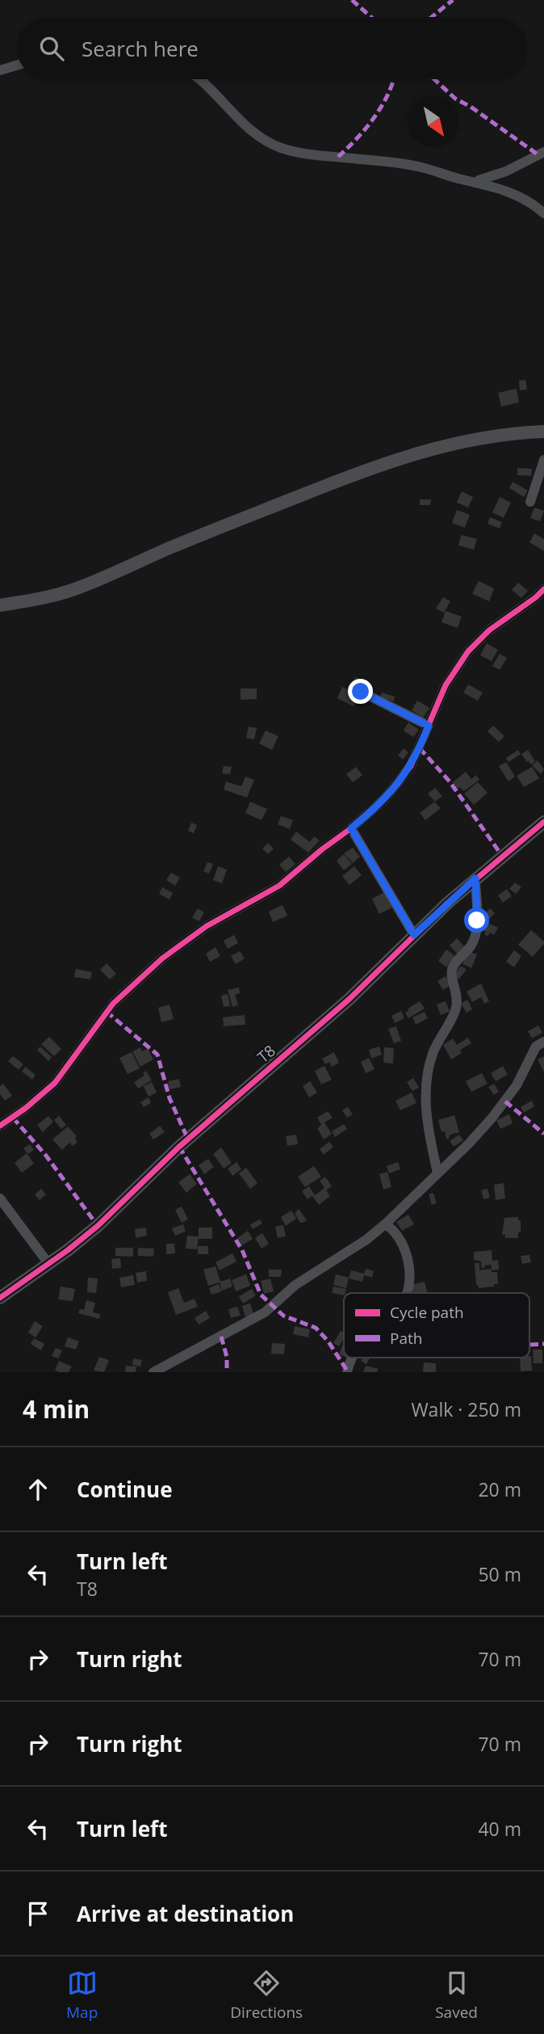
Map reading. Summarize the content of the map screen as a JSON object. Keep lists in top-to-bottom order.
{
  "streets": {
    "street": ["T8"]
  },
  "legend": ["Cycle path", "Path"],
  "north": "bottom right",
  "page": {
    "search": "Search here",
    "heading": ["4 min", "Walk · 250 m"],
    "list": [
      ["Continue", "20 m"],
      ["Turn left", "T8", "50 m"],
      ["Turn right", "70 m"],
      ["Turn right", "70 m"],
      ["Turn left", "40 m"],
      "Arrive at destination"
    ],
    "nav": ["Map", "Directions", "Saved"]
  }
}
